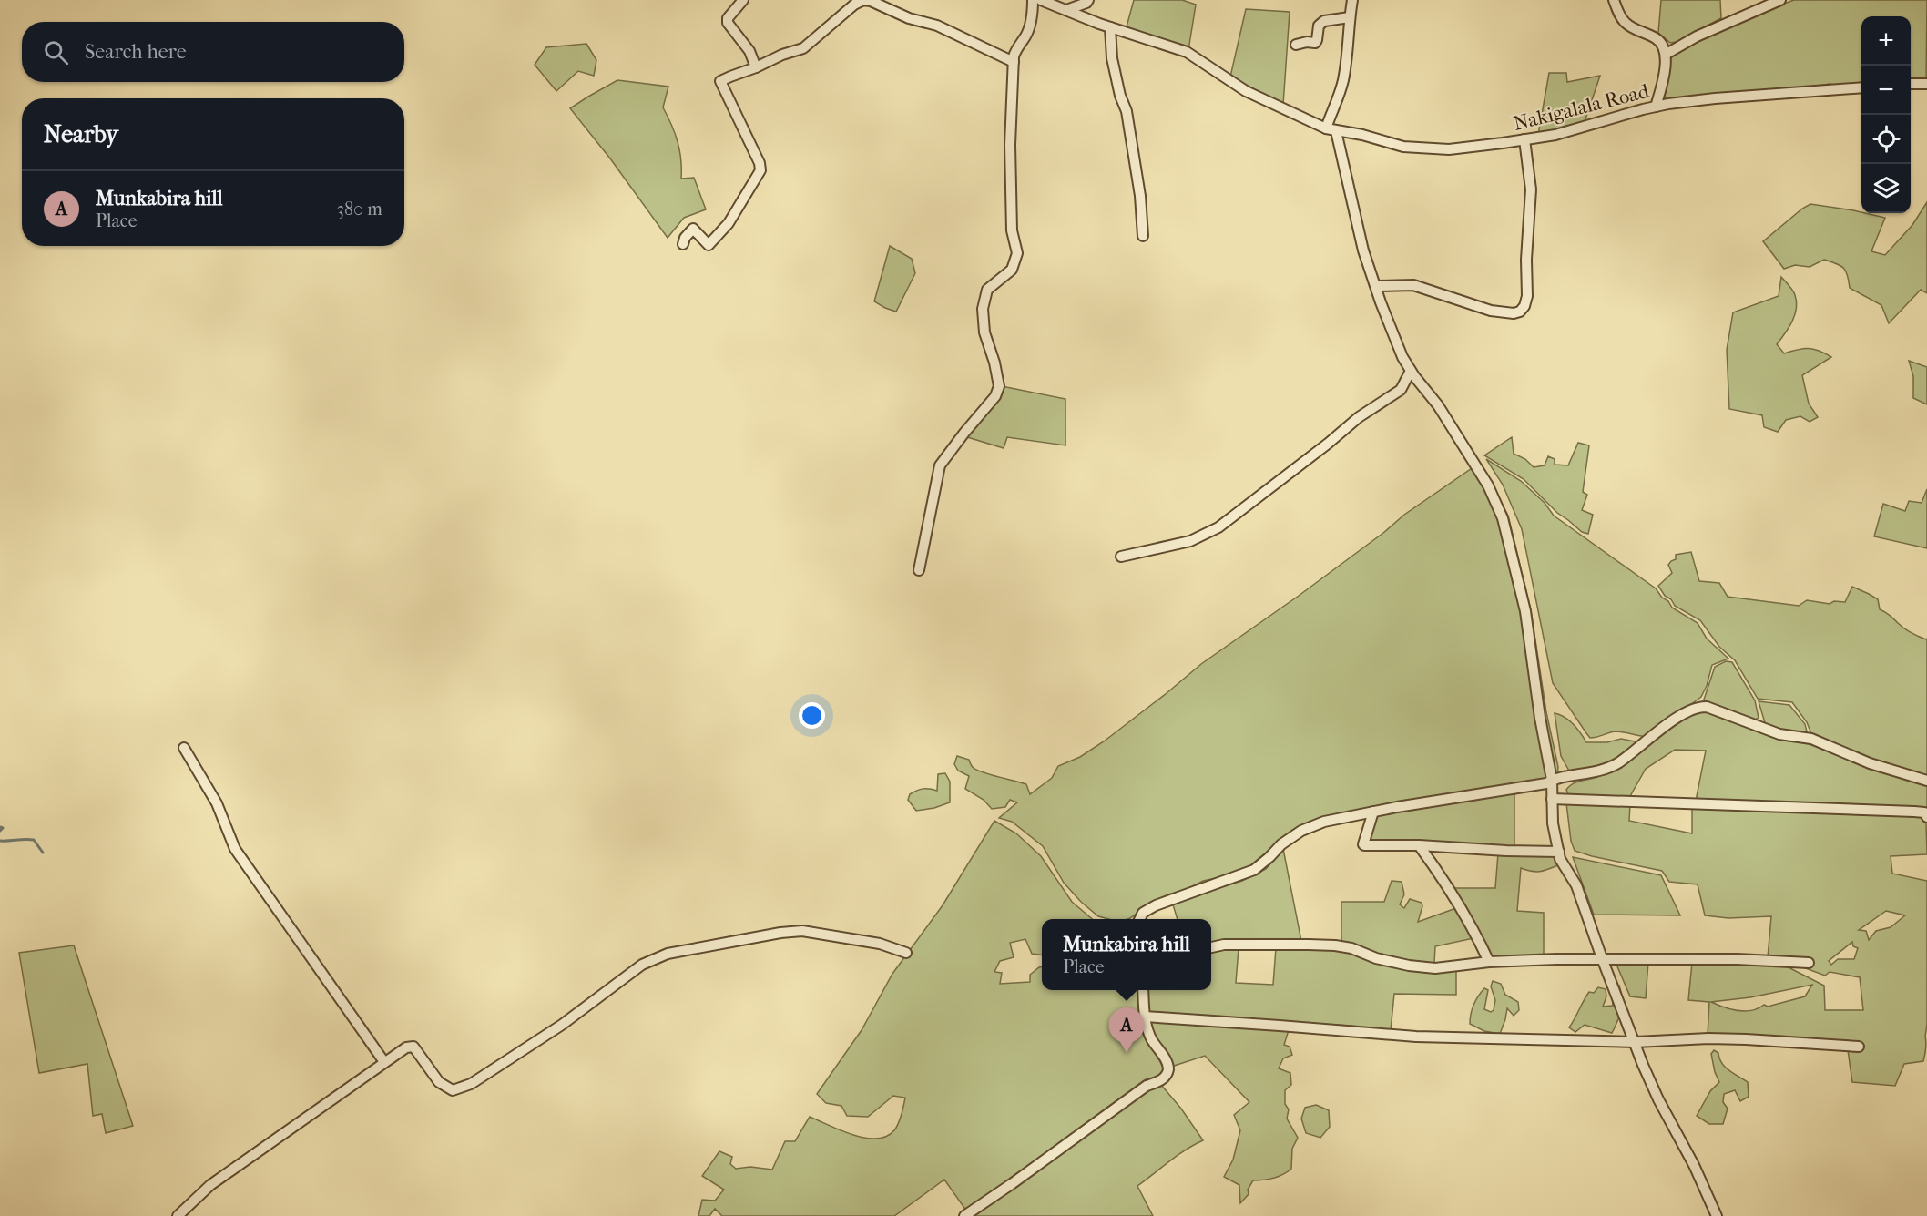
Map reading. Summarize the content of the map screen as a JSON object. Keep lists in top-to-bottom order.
{
  "streets": {
    "street": ["Nakigalala Road"]
  },
  "page": {
    "map_buttons": ["+", "−"],
    "search": "Search here",
    "heading": "Nearby",
    "list": [
      {
        "mark": "A",
        "name": "Munkabira hill",
        "note": "Place",
        "value": "380 m"
      }
    ],
    "popup": ["Munkabira hill", "Place"],
    "pins": "A"
  }
}
